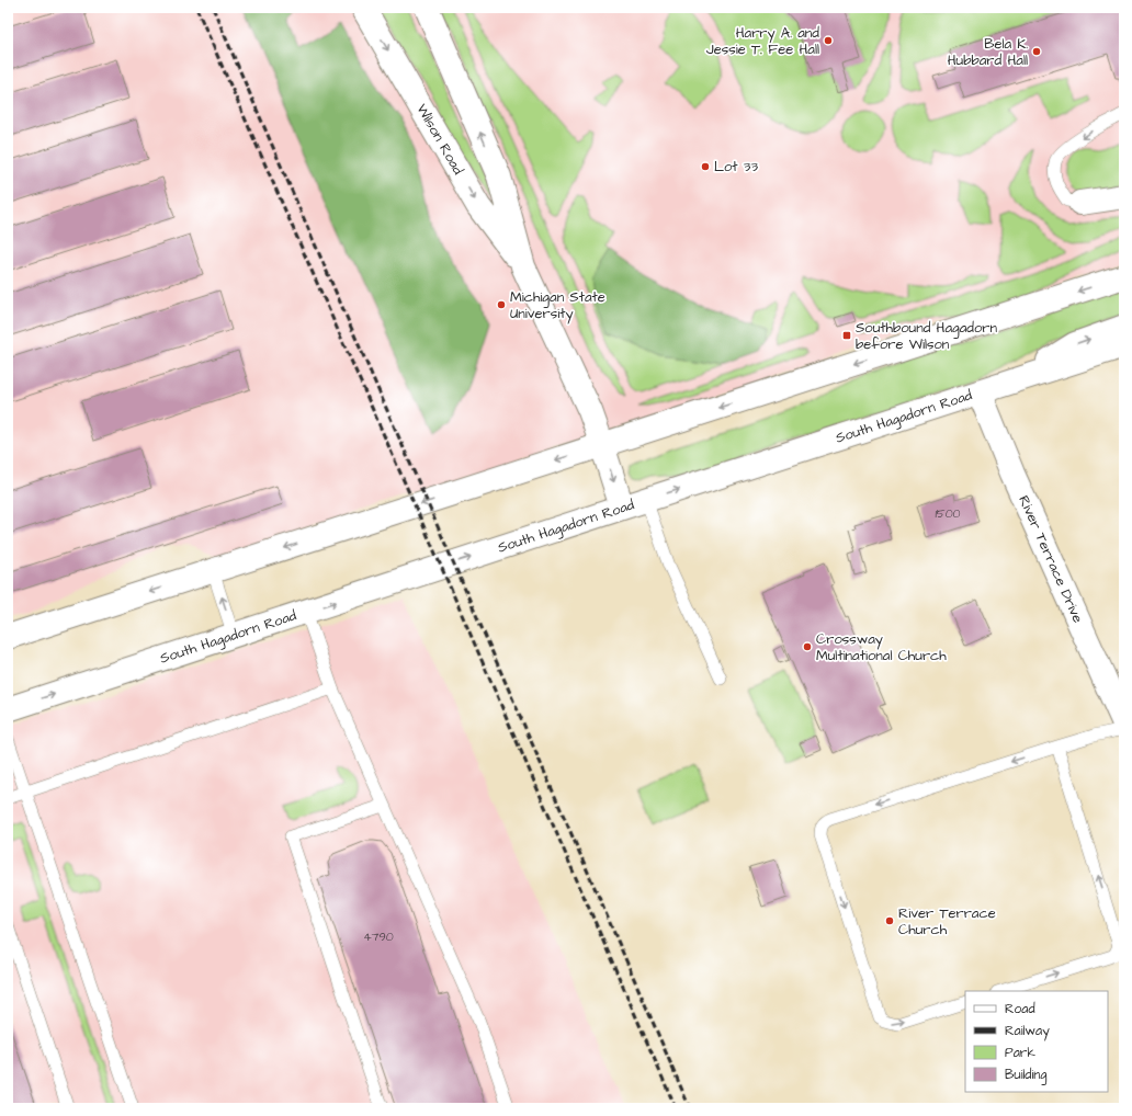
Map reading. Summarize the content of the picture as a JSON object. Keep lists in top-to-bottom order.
{
  "streets": {
    "street": ["Wilson Road", "South Hagadorn Road", "River Terrace Drive"]
  },
  "crossings": [
    ["Wilson Road", "South Hagadorn Road"],
    ["South Hagadorn Road", "River Terrace Drive"]
  ],
  "places": {
    "other": [
      "Harry A. and Jessie T. Fee Hall",
      "Bela K. Hubbard Hall",
      "Lot 33",
      "Michigan State University",
      "Crossway Multinational Church",
      "River Terrace Church"
    ],
    "transit": ["Southbound Hagadorn before Wilson"]
  },
  "house_numbers": ["1500", "4790"],
  "legend": [
    "Road",
    "Railway",
    "Park",
    "Building"
  ]
}
